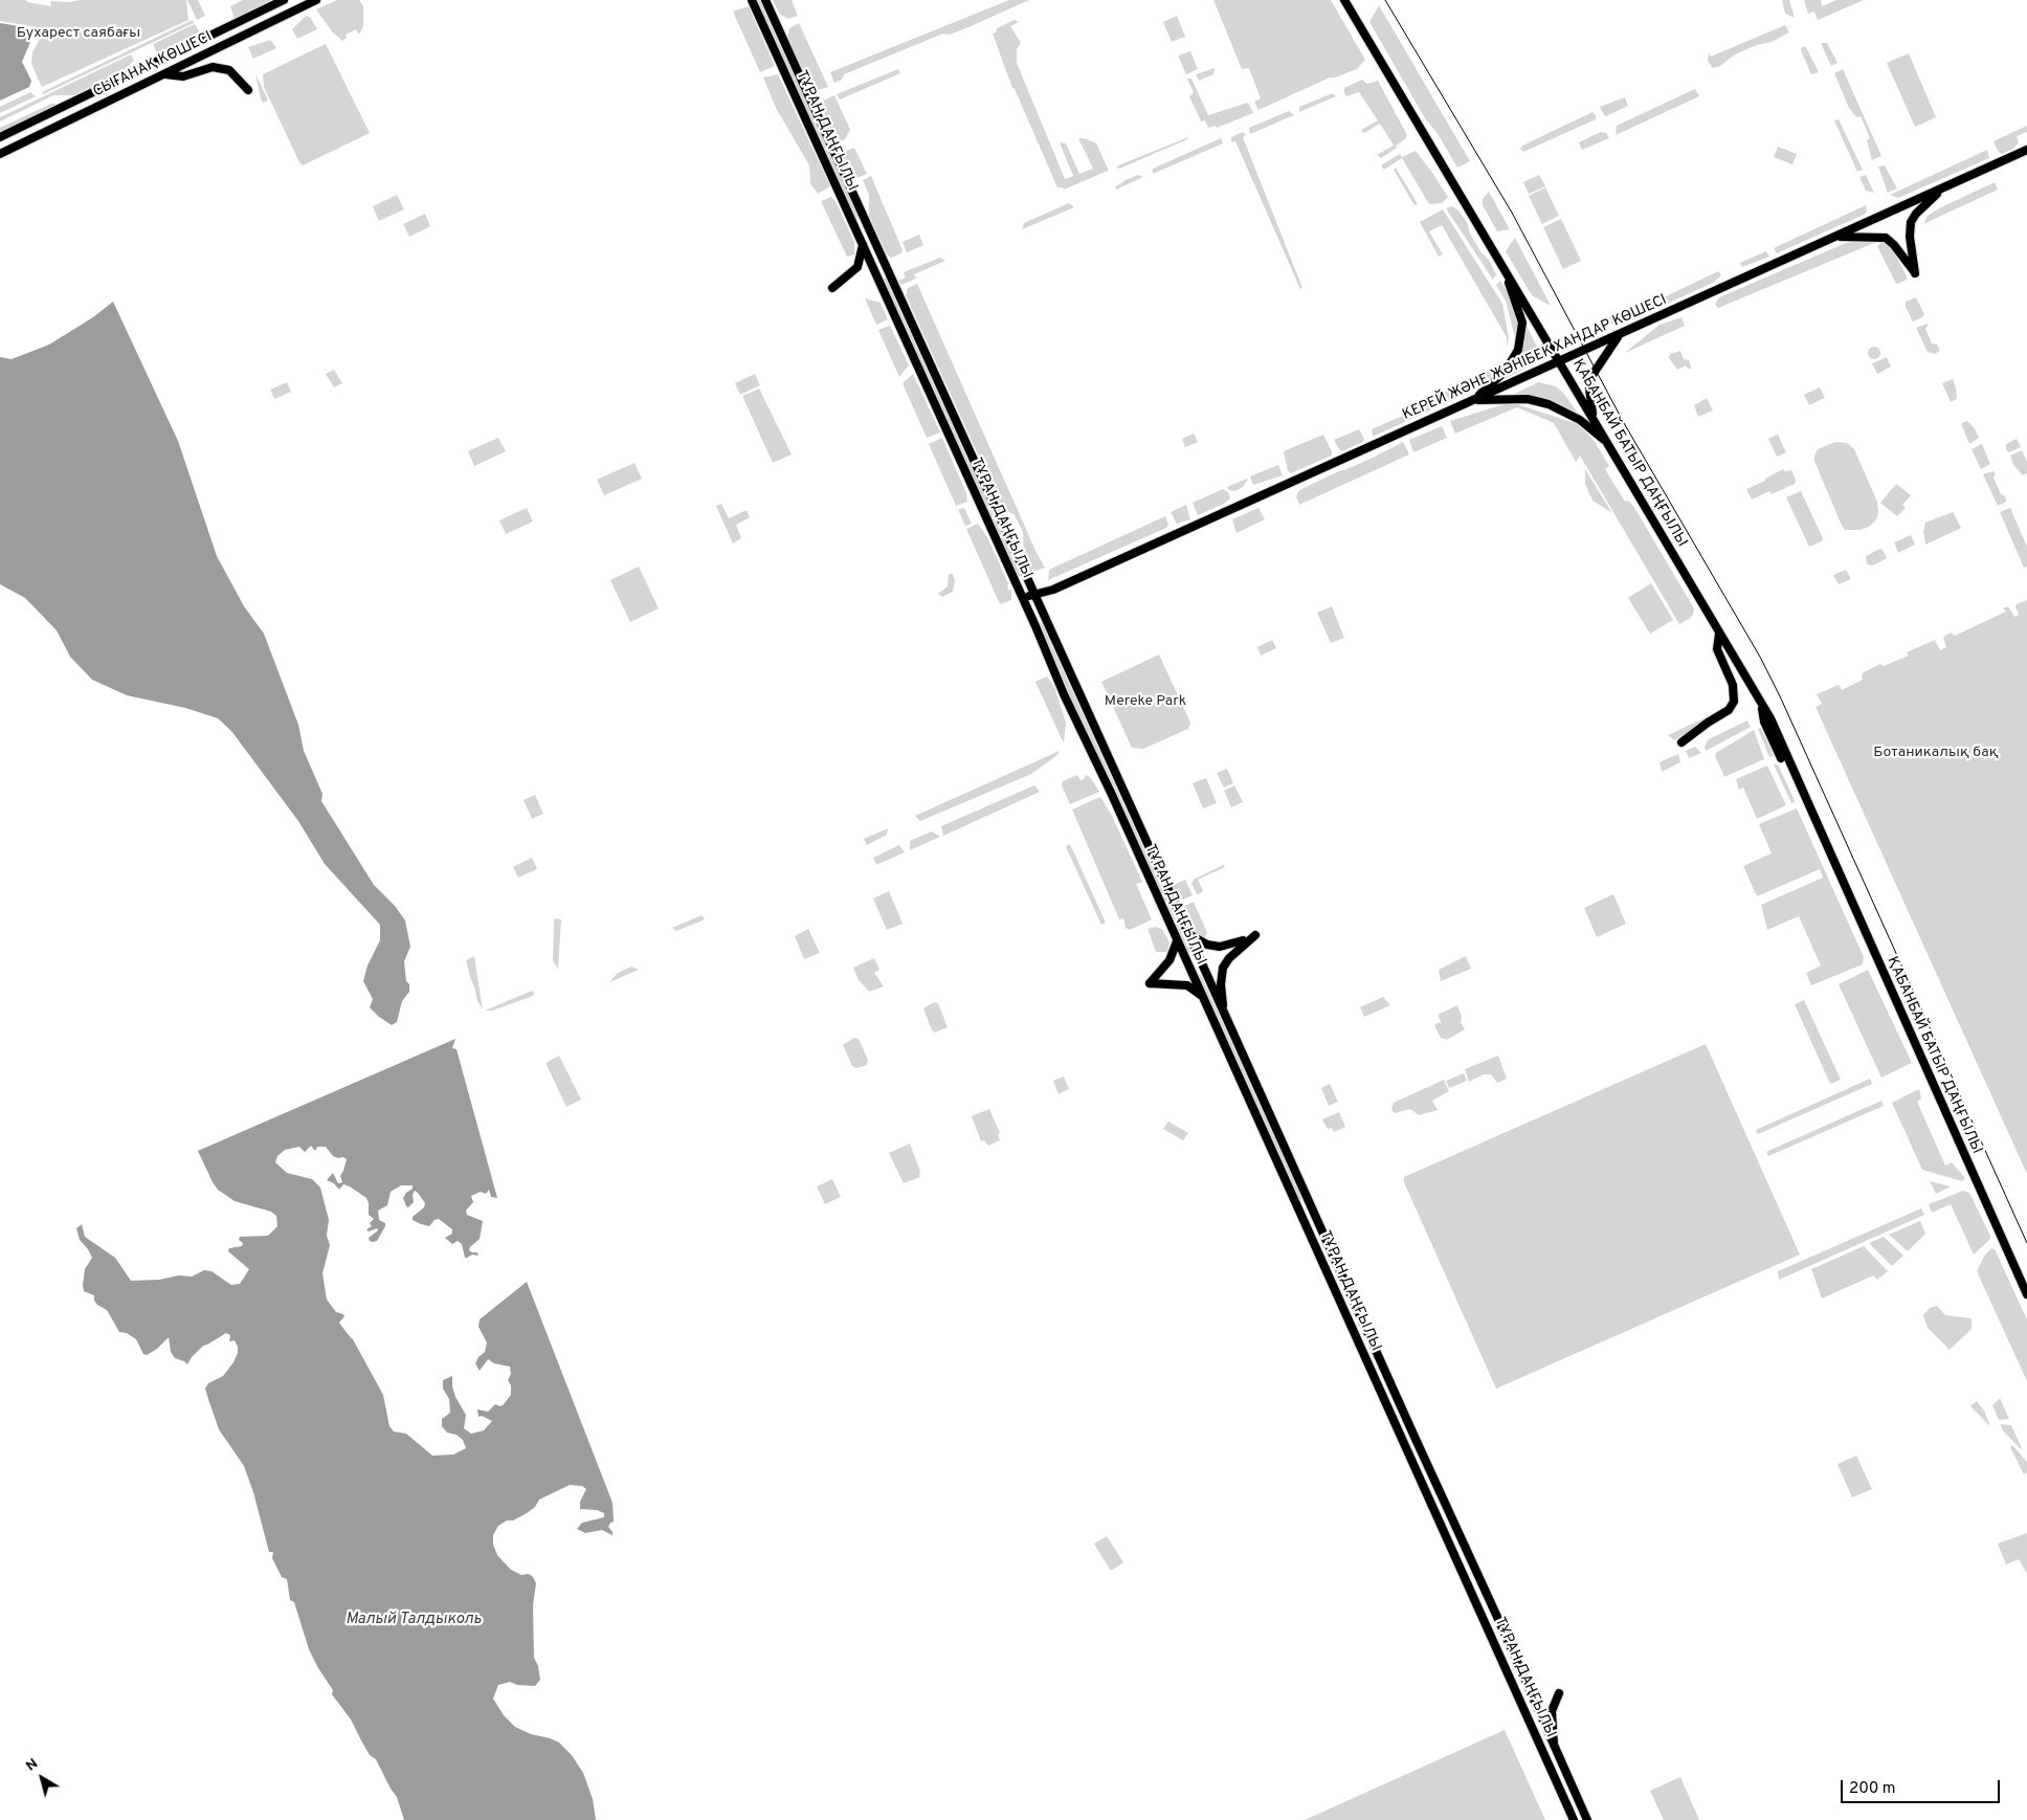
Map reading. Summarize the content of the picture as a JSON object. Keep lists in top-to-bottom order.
{
  "streets": {
    "main road": [
      "СЫҒАНАҚ КӨШЕСІ",
      "ТҰРАН ДАҢҒЫЛЫ",
      "КЕРЕЙ ЖӘНЕ ЖӘНІБЕК ХАНДАР КӨШЕСІ",
      "ҚАБАНБАЙ БАТЫР ДАҢҒЫЛЫ"
    ]
  },
  "crossings": [
    ["ТҰРАН ДАҢҒЫЛЫ", "КЕРЕЙ ЖӘНЕ ЖӘНІБЕК ХАНДАР КӨШЕСІ"],
    ["КЕРЕЙ ЖӘНЕ ЖӘНІБЕК ХАНДАР КӨШЕСІ", "ҚАБАНБАЙ БАТЫР ДАҢҒЫЛЫ"]
  ],
  "water": ["Малый Талдыколь"],
  "parks": ["Бухарест саябағы", "Mereke Park", "Ботаникалық бақ"],
  "scale_bar": "200 m",
  "north": "top left"
}
